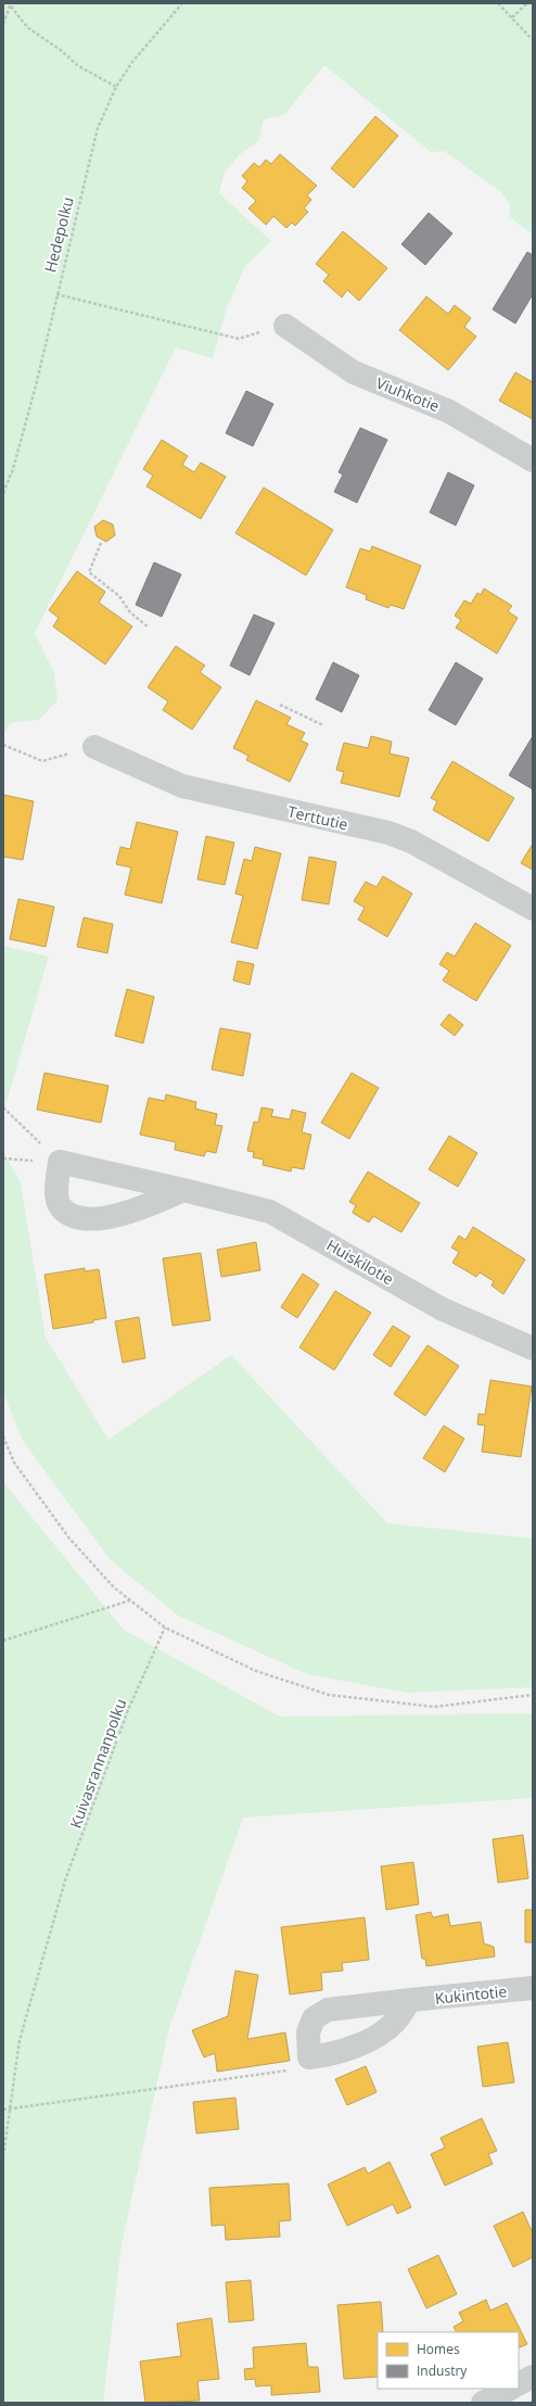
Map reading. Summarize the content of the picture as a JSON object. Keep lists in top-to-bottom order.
{
  "streets": {
    "street": [
      "Viuhkotie",
      "Terttutie",
      "Huiskilotie",
      "Kukintotie"
    ],
    "path": ["Hedepolku", "Kuivasrannanpolku"]
  },
  "legend": ["Homes", "Industry"]
}
